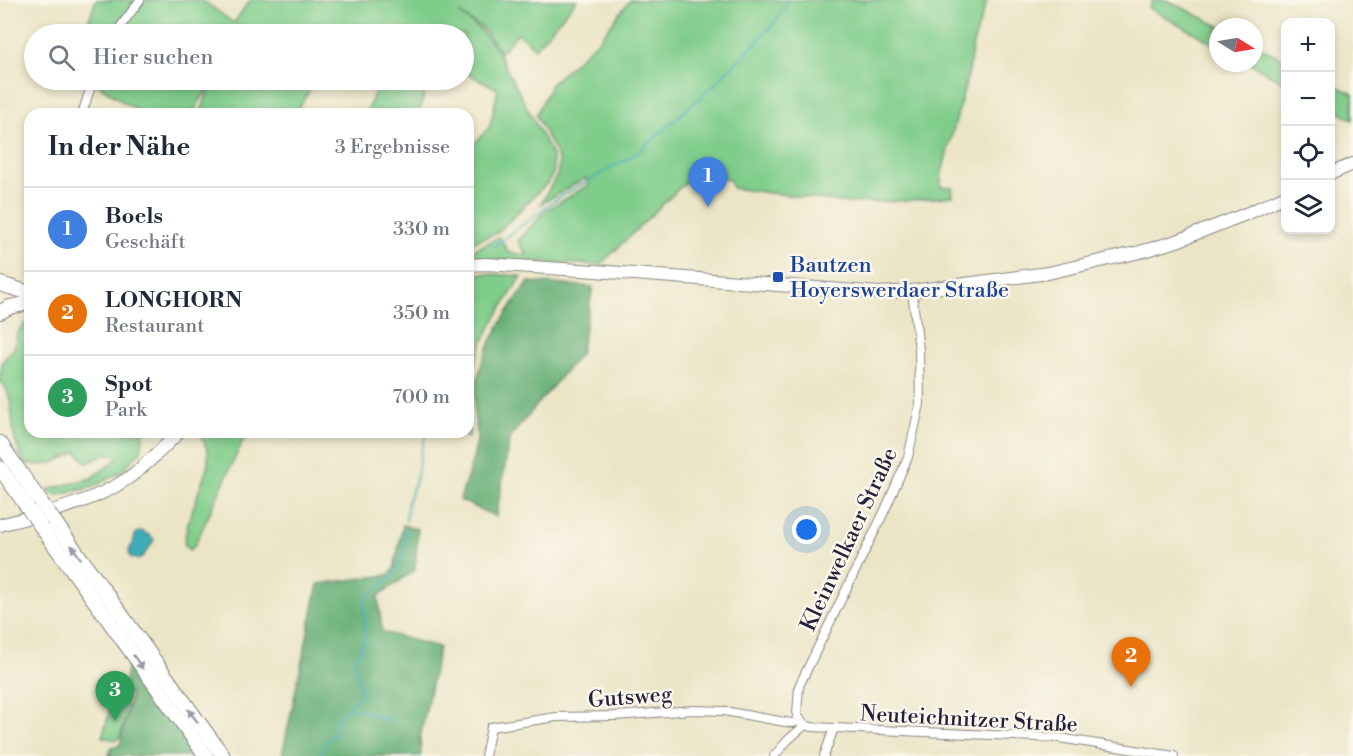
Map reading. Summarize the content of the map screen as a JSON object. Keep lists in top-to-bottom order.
{
  "streets": {
    "street": ["Kleinwelkaer Straße", "Gutsweg", "Neuteichnitzer Straße"]
  },
  "crossings": [
    ["Kleinwelkaer Straße", "Gutsweg"],
    ["Kleinwelkaer Straße", "Neuteichnitzer Straße"],
    ["Gutsweg", "Neuteichnitzer Straße"]
  ],
  "places": {
    "transit": ["Bautzen Hoyerswerdaer Straße"]
  },
  "north": "right",
  "page": {
    "map_buttons": ["+", "−"],
    "search": "Hier suchen",
    "heading": ["In der Nähe", "3 Ergebnisse"],
    "pins": ["1", "2", "3"],
    "list": [
      {
        "mark": "1",
        "name": "Boels",
        "note": "Geschäft",
        "value": "330 m"
      },
      {
        "mark": "2",
        "name": "LONGHORN",
        "note": "Restaurant",
        "value": "350 m"
      },
      {
        "mark": "3",
        "name": "Spot",
        "note": "Park",
        "value": "700 m"
      }
    ]
  }
}
